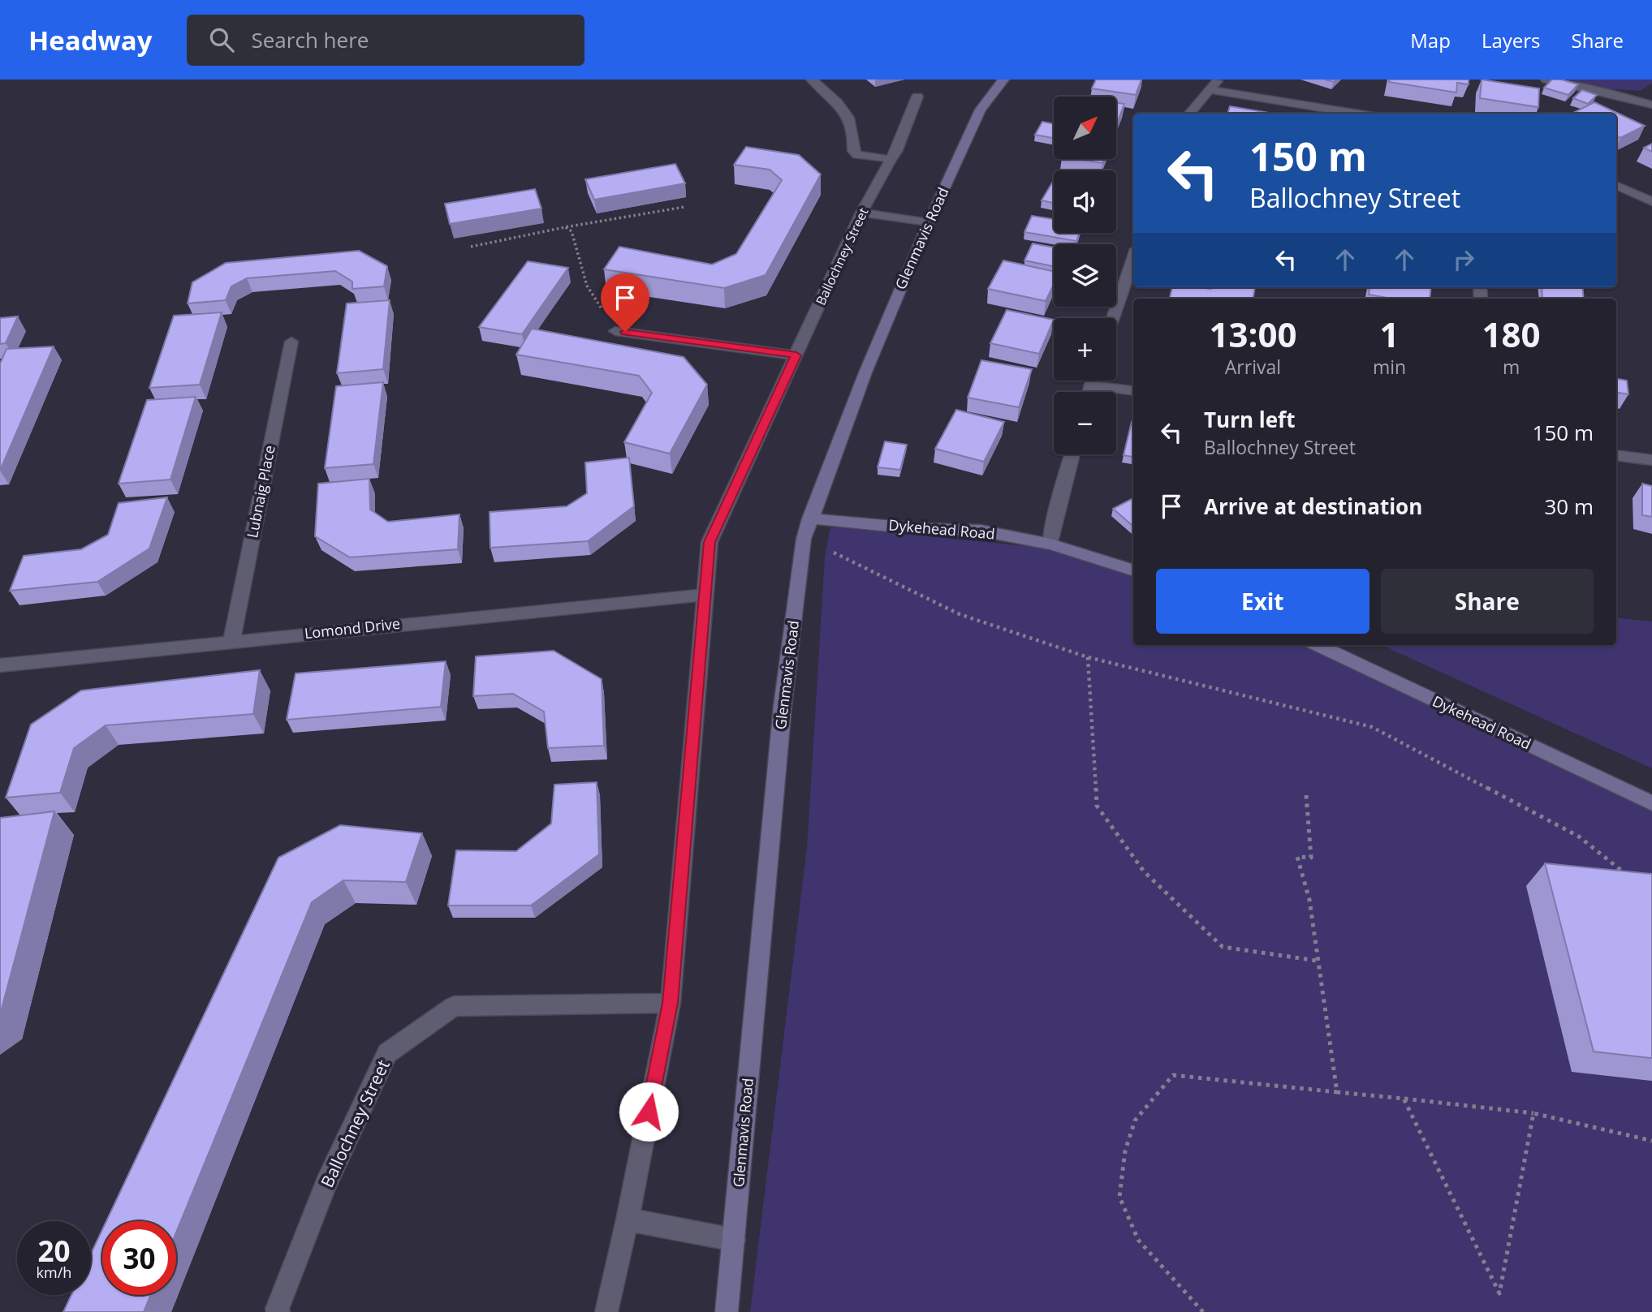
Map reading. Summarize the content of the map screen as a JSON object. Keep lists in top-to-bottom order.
{
  "streets": {
    "main road": ["Glenmavis Road", "Dykehead Road"],
    "street": ["Ballochney Street", "Lubnaig Place", "Lomond Drive"]
  },
  "crossings": [
    ["Glenmavis Road", "Dykehead Road"],
    ["Ballochney Street", "Lomond Drive"],
    ["Lubnaig Place", "Lomond Drive"]
  ],
  "north": "top right",
  "page": {
    "header": "Headway",
    "search": "Search here",
    "nav": ["Map", "Layers", "Share"],
    "map_buttons": ["+", "−"],
    "turn": ["150 m", "Ballochney Street"],
    "eta": [
      "13:00",
      "Arrival",
      "1",
      "min",
      "180",
      "m"
    ],
    "list": [
      {
        "name": "Turn left",
        "note": "Ballochney Street",
        "value": "150 m"
      },
      {
        "name": "Arrive at destination",
        "value": "30 m"
      }
    ],
    "buttons": ["Exit", "Share"],
    "speed": "20 km/h",
    "limit": "30"
  }
}
